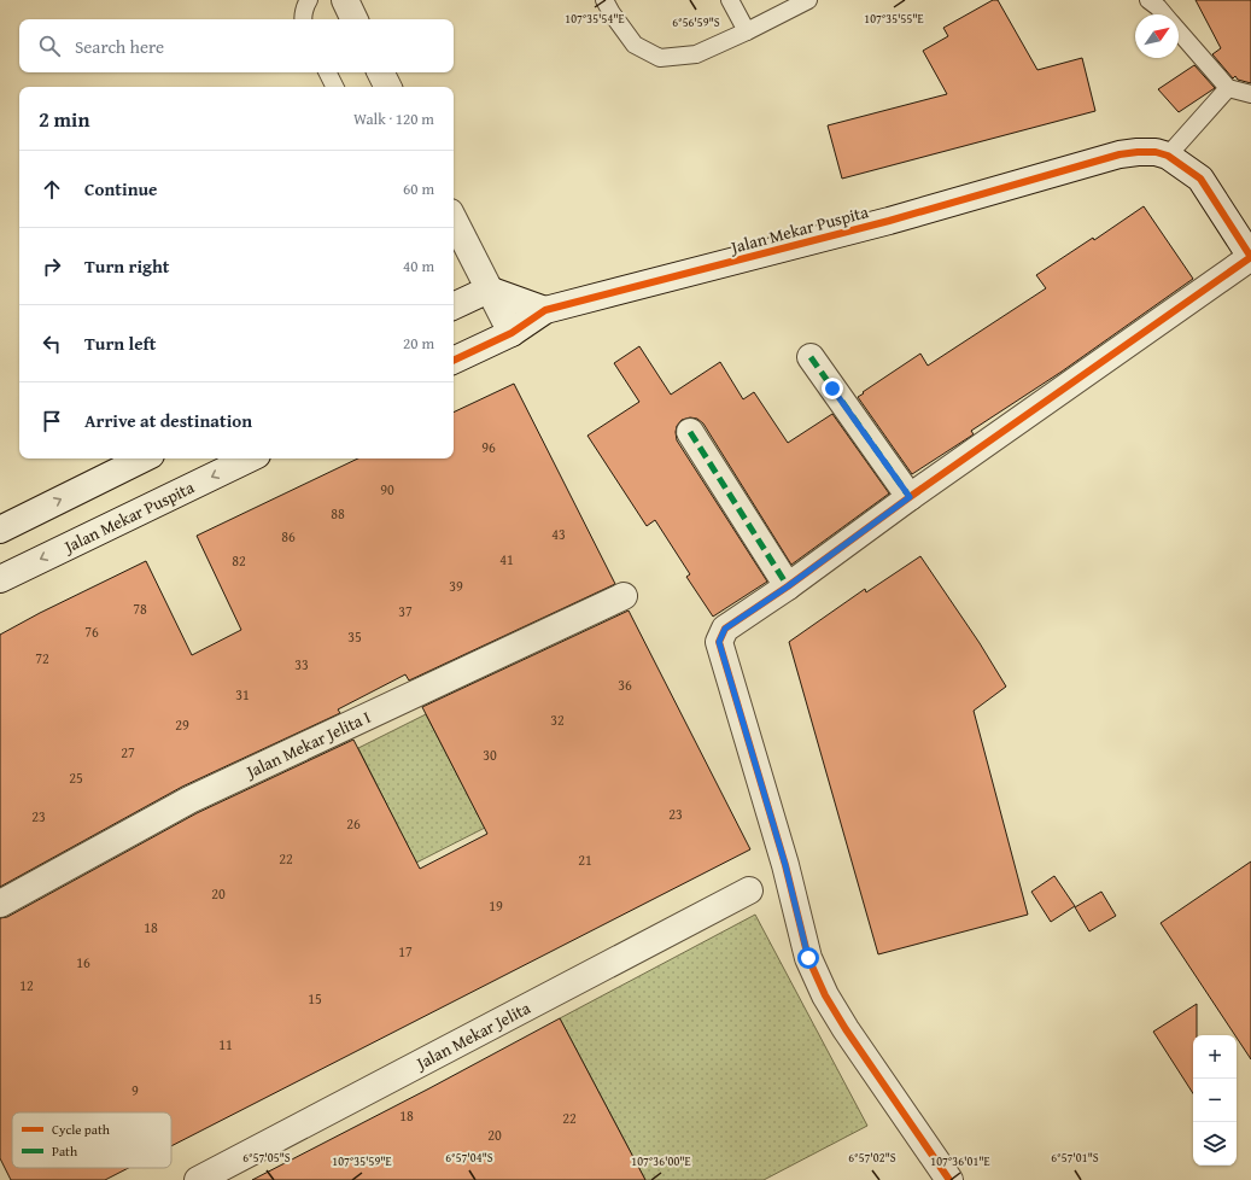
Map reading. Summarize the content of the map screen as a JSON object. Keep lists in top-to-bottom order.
{
  "streets": {
    "street": ["Jalan Mekar Puspita", "Jalan Mekar Jelita I", "Jalan Mekar Jelita"]
  },
  "house_numbers": [
    "96",
    "90",
    "88",
    "43",
    "86",
    "41",
    "82",
    "39",
    "78",
    "37",
    "76",
    "35",
    "72",
    "33",
    "36",
    "31",
    "32",
    "29",
    "27",
    "30",
    "25",
    "23",
    "23",
    "26",
    "22",
    "21",
    "20",
    "19",
    "18",
    "17",
    "16",
    "12",
    "15",
    "11",
    "9",
    "18",
    "22",
    "20"
  ],
  "legend": ["Cycle path", "Path"],
  "north": "top right",
  "page": {
    "search": "Search here",
    "heading": ["2 min", "Walk · 120 m"],
    "list": [
      ["Continue", "60 m"],
      ["Turn right", "40 m"],
      ["Turn left", "20 m"],
      "Arrive at destination"
    ],
    "map_buttons": ["+", "−"]
  },
  "coordinates": [
    "107°35'54\"E",
    "107°35'55\"E",
    "6°56'59\"S",
    "6°57'05\"S",
    "6°57'04\"S",
    "6°57'02\"S",
    "6°57'01\"S",
    "107°35'59\"E",
    "107°36'00\"E",
    "107°36'01\"E"
  ]
}
